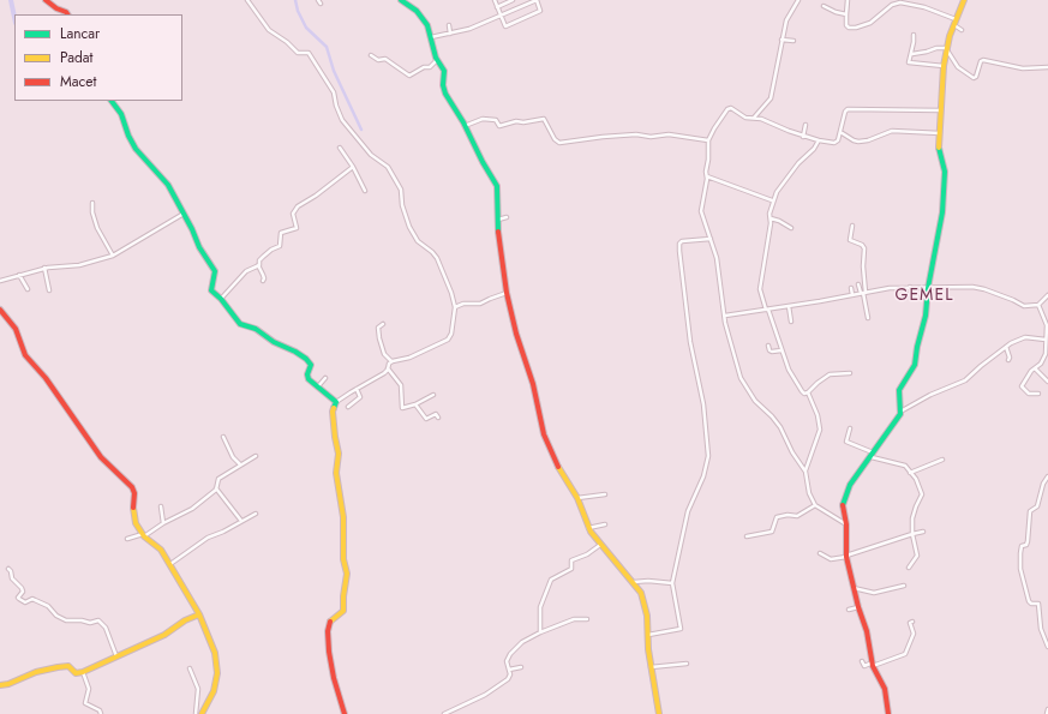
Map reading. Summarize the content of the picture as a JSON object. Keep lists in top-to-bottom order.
{
  "districts": ["GEMEL"],
  "legend": ["Lancar", "Padat", "Macet"]
}
